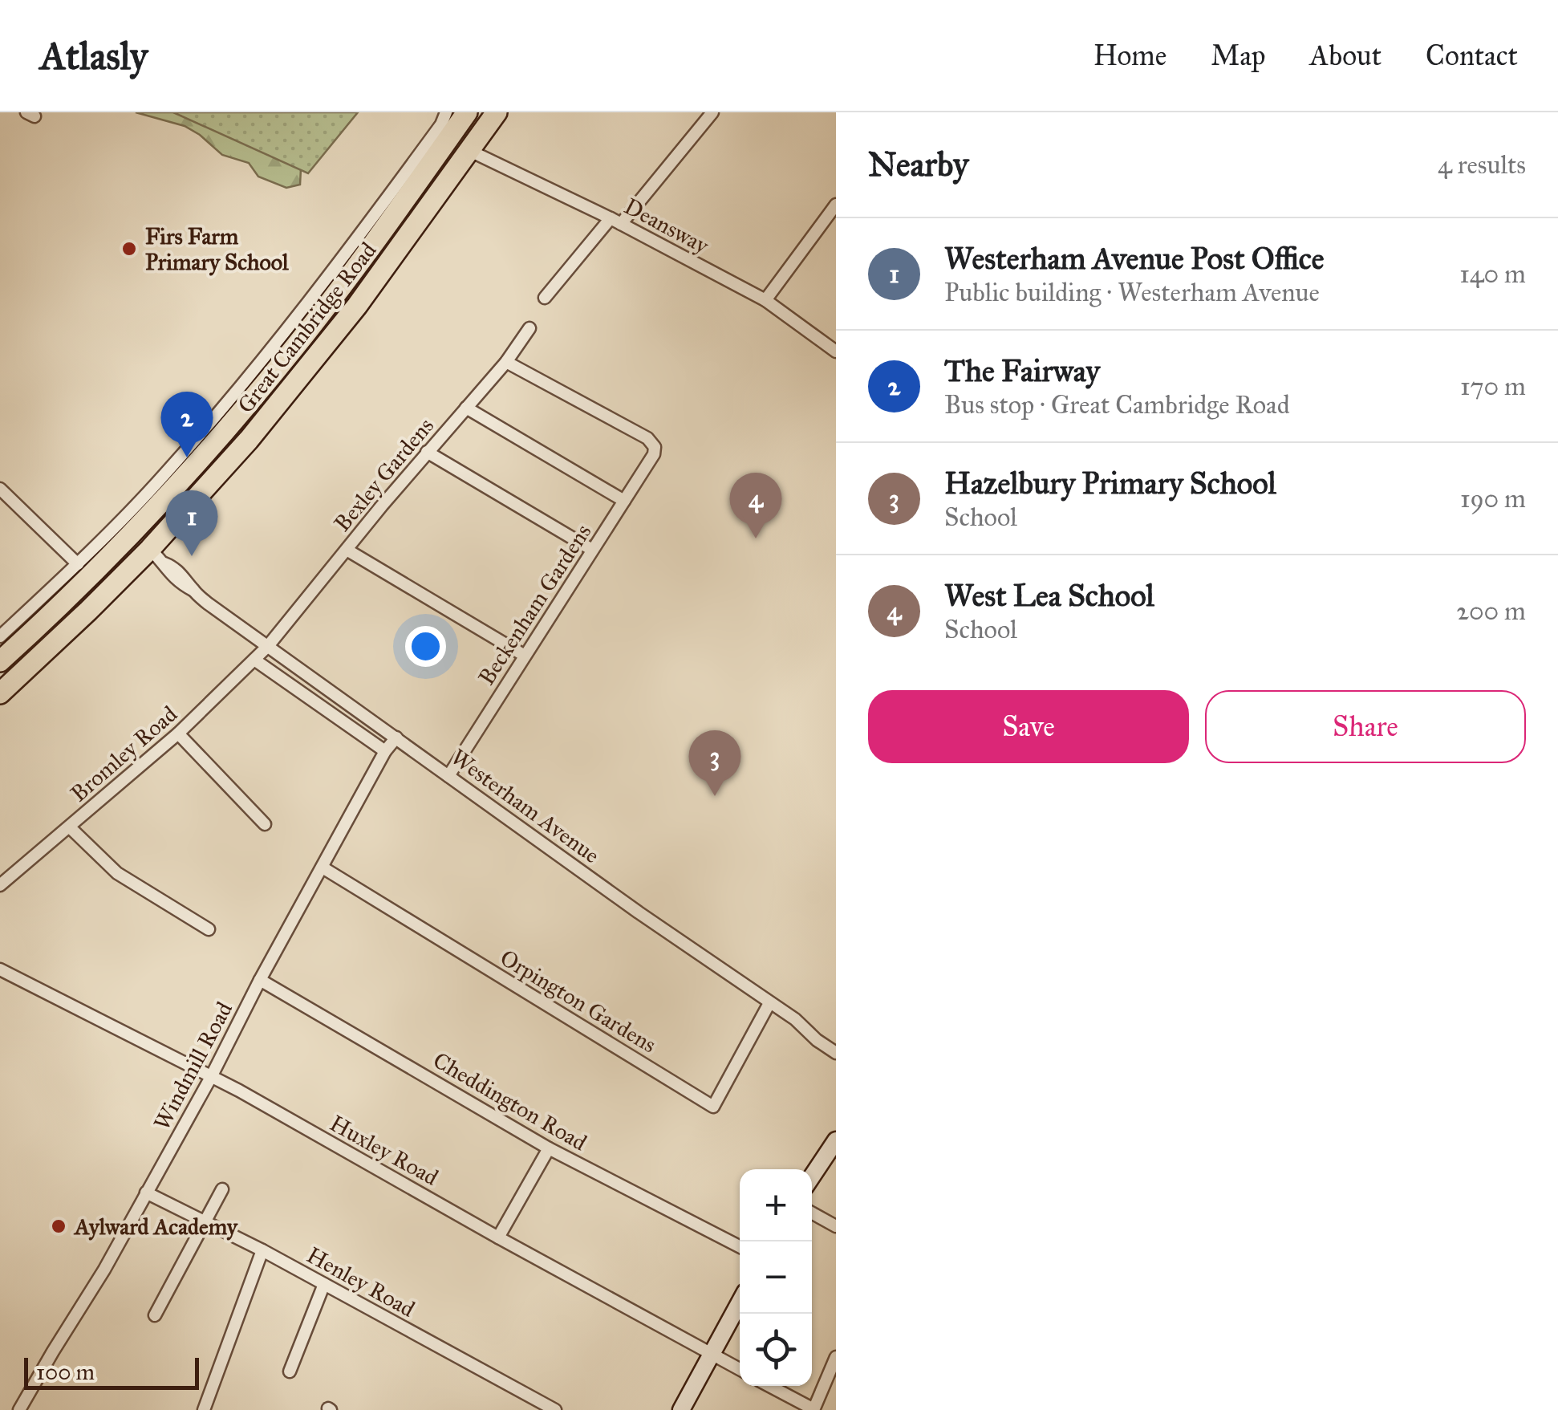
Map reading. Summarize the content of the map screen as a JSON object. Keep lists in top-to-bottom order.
{
  "streets": {
    "highway": ["Great Cambridge Road"],
    "street": [
      "Deansway",
      "Bexley Gardens",
      "Beckenham Gardens",
      "Bromley Road",
      "Westerham Avenue",
      "Orpington Gardens",
      "Windmill Road",
      "Cheddington Road",
      "Huxley Road",
      "Henley Road"
    ]
  },
  "crossings": [
    ["Deansway", "Great Cambridge Road"],
    ["Great Cambridge Road", "Westerham Avenue"],
    ["Bexley Gardens", "Beckenham Gardens"],
    ["Bexley Gardens", "Bromley Road"],
    ["Bexley Gardens", "Westerham Avenue"],
    ["Beckenham Gardens", "Westerham Avenue"],
    ["Bromley Road", "Westerham Avenue"],
    ["Westerham Avenue", "Orpington Gardens"],
    ["Westerham Avenue", "Windmill Road"],
    ["Orpington Gardens", "Windmill Road"],
    ["Windmill Road", "Cheddington Road"],
    ["Windmill Road", "Huxley Road"],
    ["Windmill Road", "Henley Road"]
  ],
  "places": ["Firs Farm Primary School", "Aylward Academy"],
  "scale_bar": "100 m",
  "page": {
    "header": "Atlasly",
    "nav": [
      "Home",
      "Map",
      "About",
      "Contact"
    ],
    "heading": ["Nearby", "4 results"],
    "list": [
      {
        "mark": "1",
        "name": "Westerham Avenue Post Office",
        "note": "Public building · Westerham Avenue",
        "value": "140 m"
      },
      {
        "mark": "2",
        "name": "The Fairway",
        "note": "Bus stop · Great Cambridge Road",
        "value": "170 m"
      },
      {
        "mark": "3",
        "name": "Hazelbury Primary School",
        "note": "School",
        "value": "190 m"
      },
      {
        "mark": "4",
        "name": "West Lea School",
        "note": "School",
        "value": "200 m"
      }
    ],
    "pins": [
      "2",
      "4",
      "1",
      "3"
    ],
    "buttons": ["Save", "Share"],
    "map_buttons": ["+", "−"],
    "scale": "100 m"
  }
}
